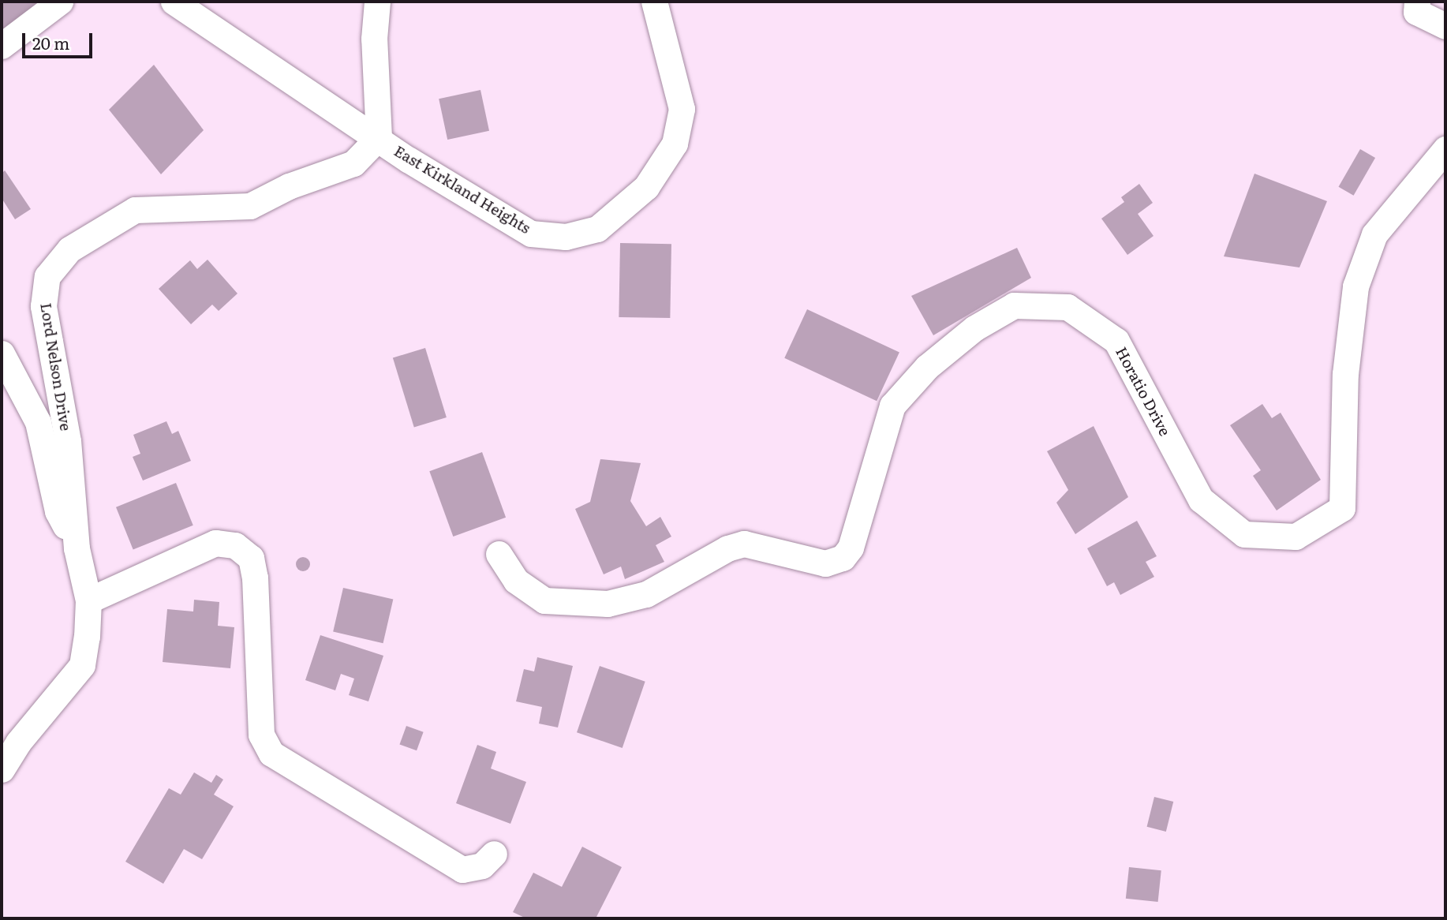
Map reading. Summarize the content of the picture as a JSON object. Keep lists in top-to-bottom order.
{
  "streets": {
    "street": ["East Kirkland Heights", "Lord Nelson Drive", "Horatio Drive"]
  },
  "crossings": [
    ["East Kirkland Heights", "Lord Nelson Drive"]
  ],
  "scale_bar": "20 m"
}
